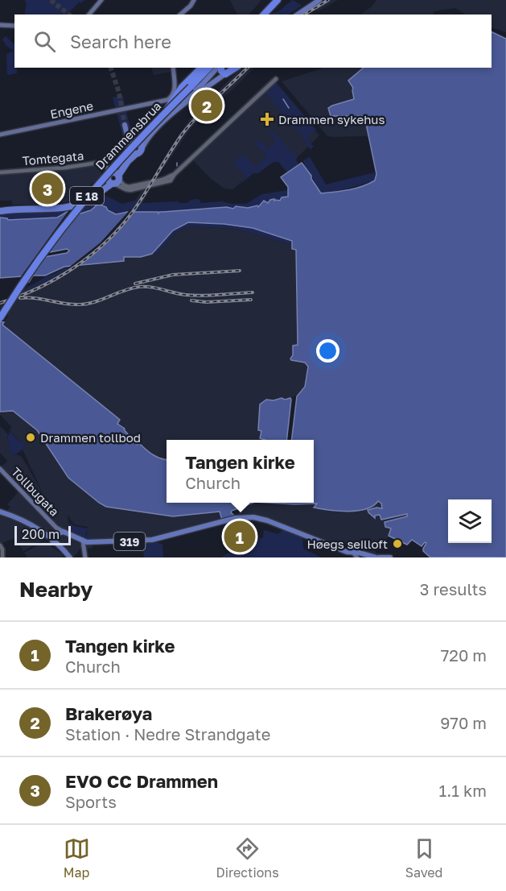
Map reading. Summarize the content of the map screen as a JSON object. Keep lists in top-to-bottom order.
{
  "streets": {
    "highway": ["Drammensbrua", "E 18"],
    "main road": ["Engene", "Tollbugata", "319"],
    "street": ["Tomtegata"]
  },
  "crossings": [
    ["Drammensbrua", "E 18"],
    ["Tollbugata", "319"]
  ],
  "places": {
    "health": ["Drammen sykehus"],
    "other": ["Drammen tollbod", "Høegs seilloft"]
  },
  "scale_bar": "200 m",
  "page": {
    "search": "Search here",
    "pins": ["2", "3", "1"],
    "popup": ["Tangen kirke", "Church"],
    "scale": "200 m",
    "heading": ["Nearby", "3 results"],
    "list": [
      {
        "mark": "1",
        "name": "Tangen kirke",
        "note": "Church",
        "value": "720 m"
      },
      {
        "mark": "2",
        "name": "Brakerøya",
        "note": "Station · Nedre Strandgate",
        "value": "970 m"
      },
      {
        "mark": "3",
        "name": "EVO CC Drammen",
        "note": "Sports",
        "value": "1.1 km"
      }
    ],
    "nav": ["Map", "Directions", "Saved"]
  }
}
